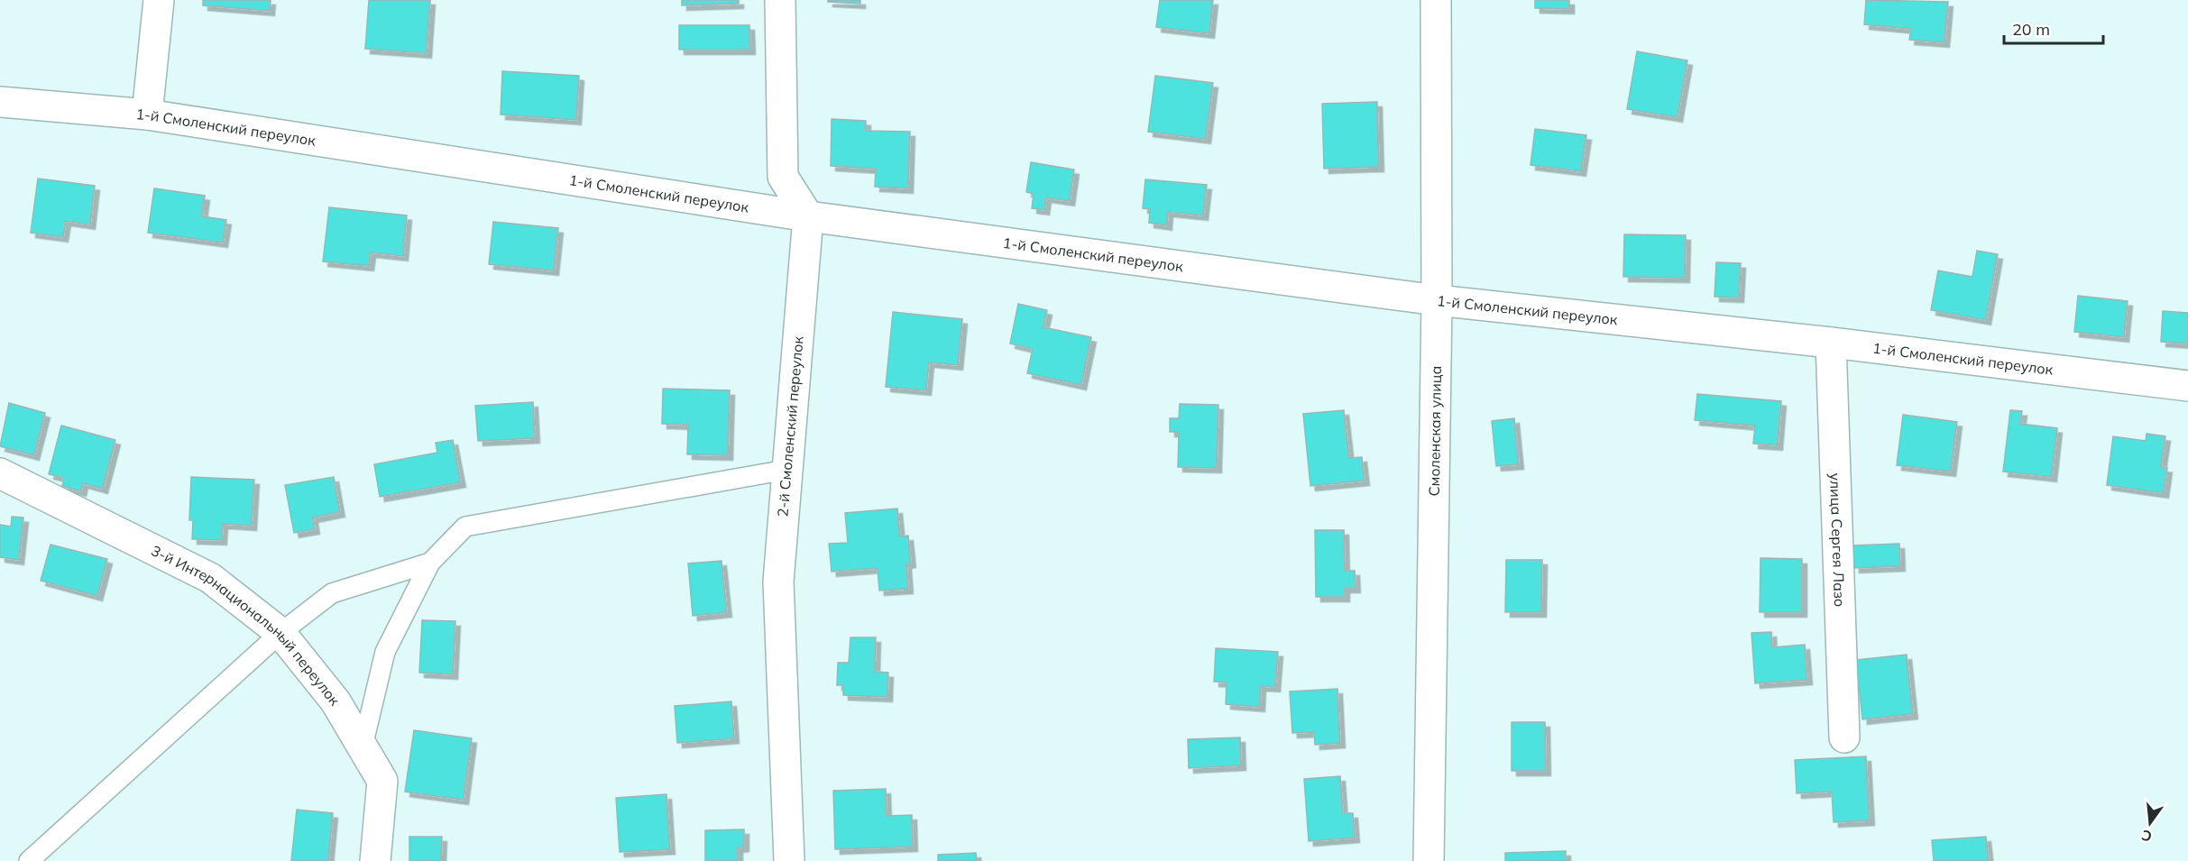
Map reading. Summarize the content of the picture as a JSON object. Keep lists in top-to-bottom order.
{
  "streets": {
    "street": [
      "1-й Смоленский переулок",
      "2-й Смоленский переулок",
      "Смоленская улица",
      "улица Сергея Лазо",
      "3-й Интернациональный переулок"
    ]
  },
  "crossings": [
    ["1-й Смоленский переулок", "2-й Смоленский переулок"],
    ["1-й Смоленский переулок", "Смоленская улица"],
    ["1-й Смоленский переулок", "улица Сергея Лазо"]
  ],
  "scale_bar": "20 m",
  "north": "bottom"
}
